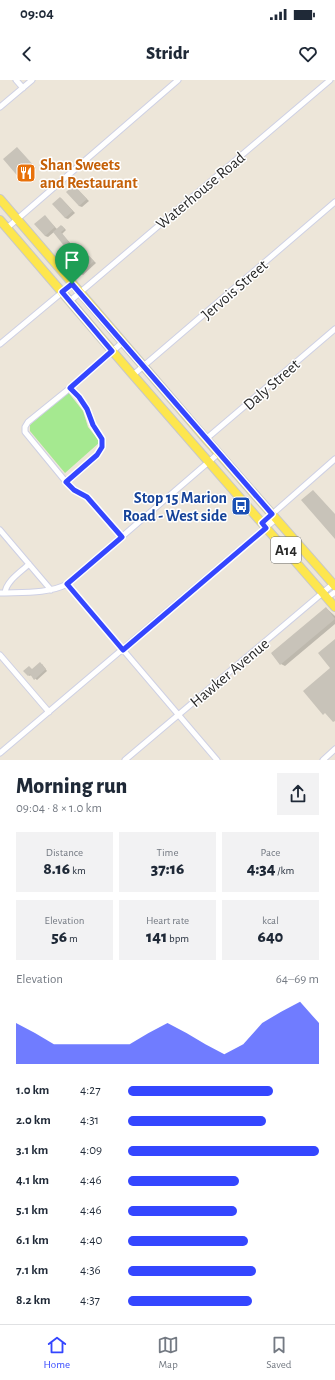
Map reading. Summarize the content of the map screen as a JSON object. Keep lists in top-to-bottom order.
{
  "streets": {
    "main road": ["A14"],
    "street": [
      "Waterhouse Road",
      "Jervois Street",
      "Daly Street",
      "Hawker Avenue"
    ]
  },
  "crossings": [
    ["Waterhouse Road", "A14"],
    ["Jervois Street", "A14"],
    ["Daly Street", "A14"],
    ["A14", "Hawker Avenue"]
  ],
  "places": {
    "restaurant": ["Shan Sweets and Restaurant"],
    "bus stop": ["Stop 15 Marion Road - West side"]
  },
  "page": {
    "status": "09:04",
    "header": "Stridr",
    "heading": ["Morning run", "09:04 · 8 × 1.0 km"],
    "stats": [
      ["Distance", "8.16 km"],
      ["Time", "37:16"],
      ["Pace", "4:34 /km"],
      ["Elevation", "56 m"],
      ["Heart rate", "141 bpm"],
      ["kcal", "640"]
    ],
    "chart": ["Elevation", "64–69 m"],
    "list": [
      {
        "name": "1.0 km",
        "note": "4:27"
      },
      {
        "name": "2.0 km",
        "note": "4:31"
      },
      {
        "name": "3.1 km",
        "note": "4:09"
      },
      {
        "name": "4.1 km",
        "note": "4:46"
      },
      {
        "name": "5.1 km",
        "note": "4:46"
      },
      {
        "name": "6.1 km",
        "note": "4:40"
      },
      {
        "name": "7.1 km",
        "note": "4:36"
      },
      {
        "name": "8.2 km",
        "note": "4:37"
      }
    ],
    "tabs": ["Home", "Map", "Saved"]
  }
}
